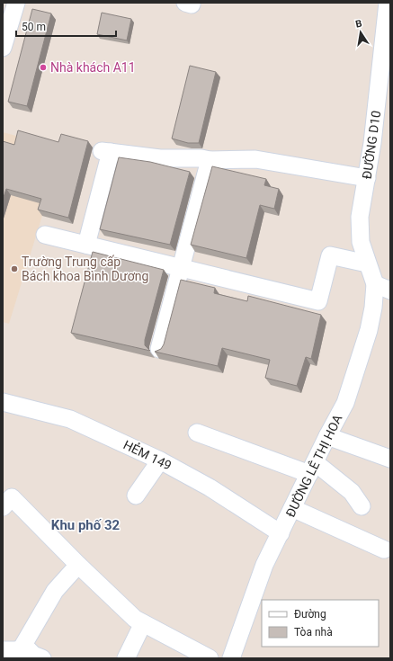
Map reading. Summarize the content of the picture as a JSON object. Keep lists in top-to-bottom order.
{
  "streets": {
    "street": ["ĐƯỜNG D10", "HẺM 149", "ĐƯỜNG LÊ THỊ HOA"]
  },
  "crossings": [
    ["ĐƯỜNG D10", "ĐƯỜNG LÊ THỊ HOA"],
    ["HẺM 149", "ĐƯỜNG LÊ THỊ HOA"]
  ],
  "districts": ["Khu phố 32"],
  "places": ["Nhà khách A11", "Trường Trung cấp Bách khoa Bình Dương"],
  "legend": ["Đường", "Tòa nhà"],
  "scale_bar": "50 m",
  "north": "top"
}
